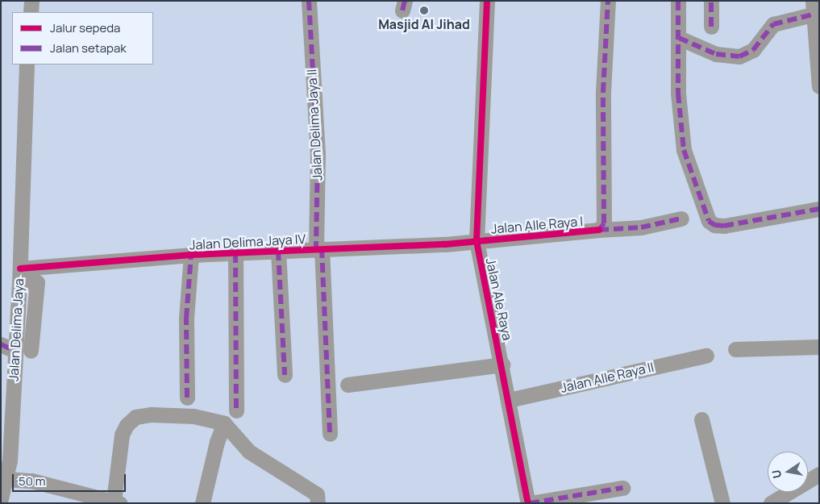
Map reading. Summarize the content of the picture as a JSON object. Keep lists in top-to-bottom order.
{
  "streets": {
    "street": [
      "Jalan Delima Jaya II",
      "Jalan Alle Raya I",
      "Jalan Delima Jaya IV",
      "Jalan Ale Raya",
      "Jalan Delima Jaya",
      "Jalan Alle Raya II"
    ]
  },
  "crossings": [
    ["Jalan Delima Jaya II", "Jalan Delima Jaya IV"],
    ["Jalan Alle Raya I", "Jalan Delima Jaya IV"],
    ["Jalan Alle Raya I", "Jalan Ale Raya"],
    ["Jalan Delima Jaya IV", "Jalan Ale Raya"],
    ["Jalan Delima Jaya IV", "Jalan Delima Jaya"],
    ["Jalan Ale Raya", "Jalan Alle Raya II"]
  ],
  "places": ["Masjid Al Jihad"],
  "legend": ["Jalur sepeda", "Jalan setapak"],
  "scale_bar": "50 m",
  "north": "left"
}
